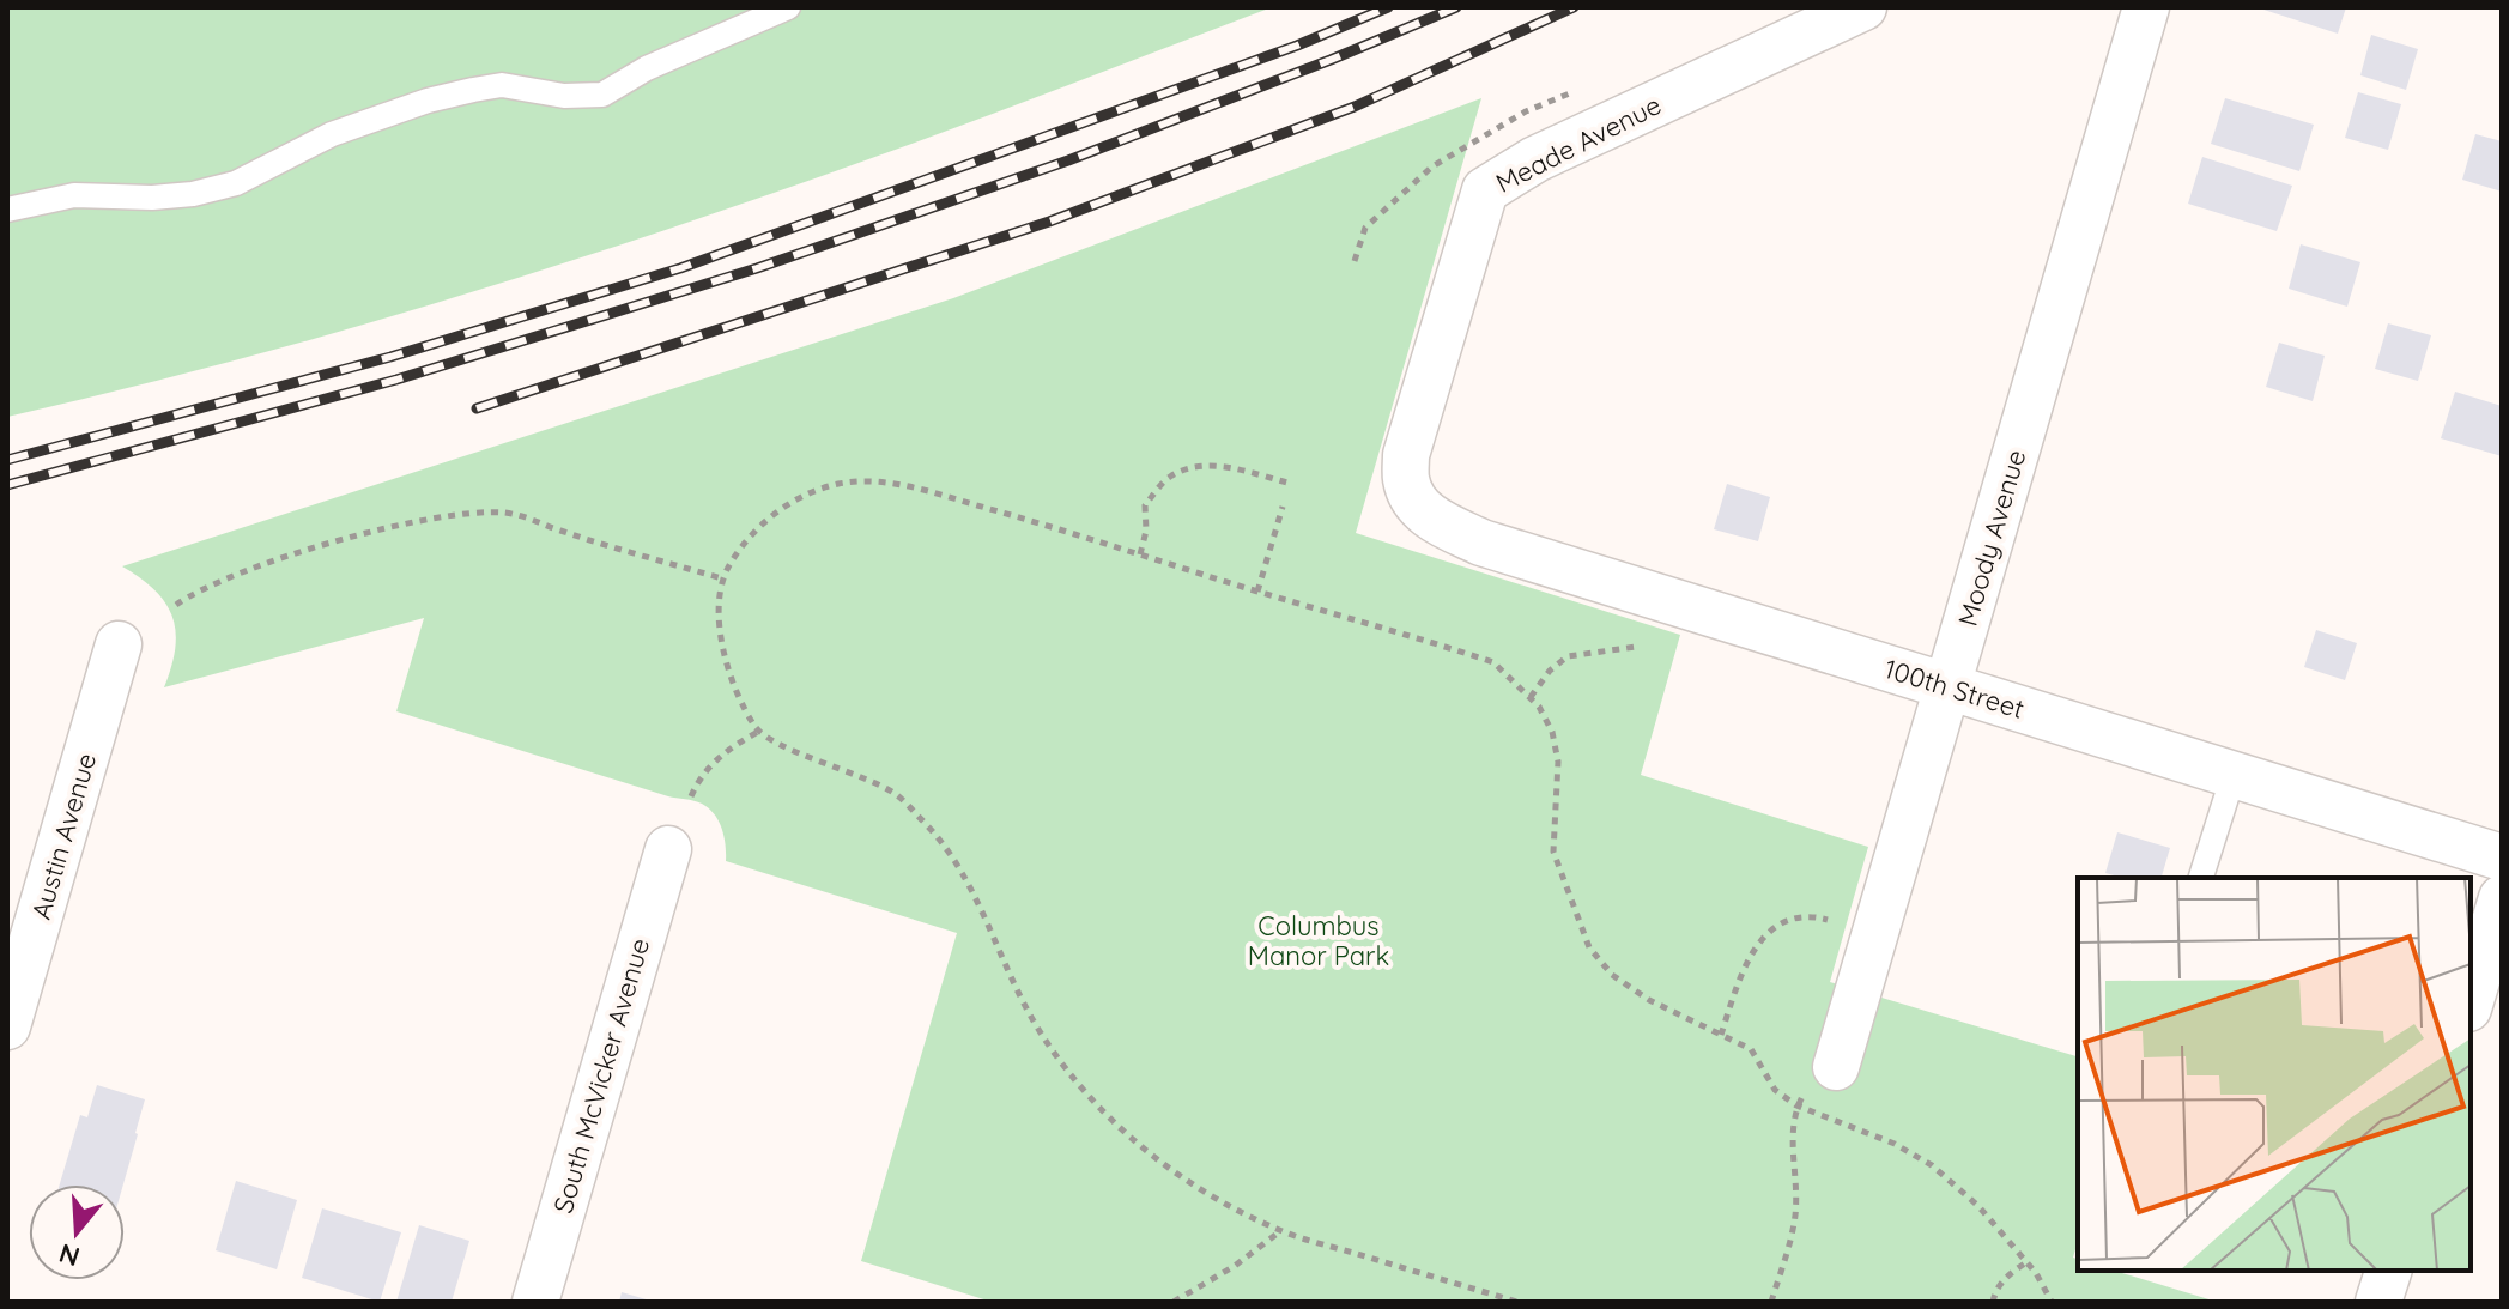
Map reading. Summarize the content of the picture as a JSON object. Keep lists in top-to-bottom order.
{
  "streets": {
    "street": [
      "Meade Avenue",
      "Moody Avenue",
      "100th Street",
      "Austin Avenue",
      "South McVicker Avenue"
    ]
  },
  "crossings": [
    ["Meade Avenue", "100th Street"],
    ["Moody Avenue", "100th Street"]
  ],
  "parks": ["Columbus Manor Park"],
  "north": "bottom"
}
